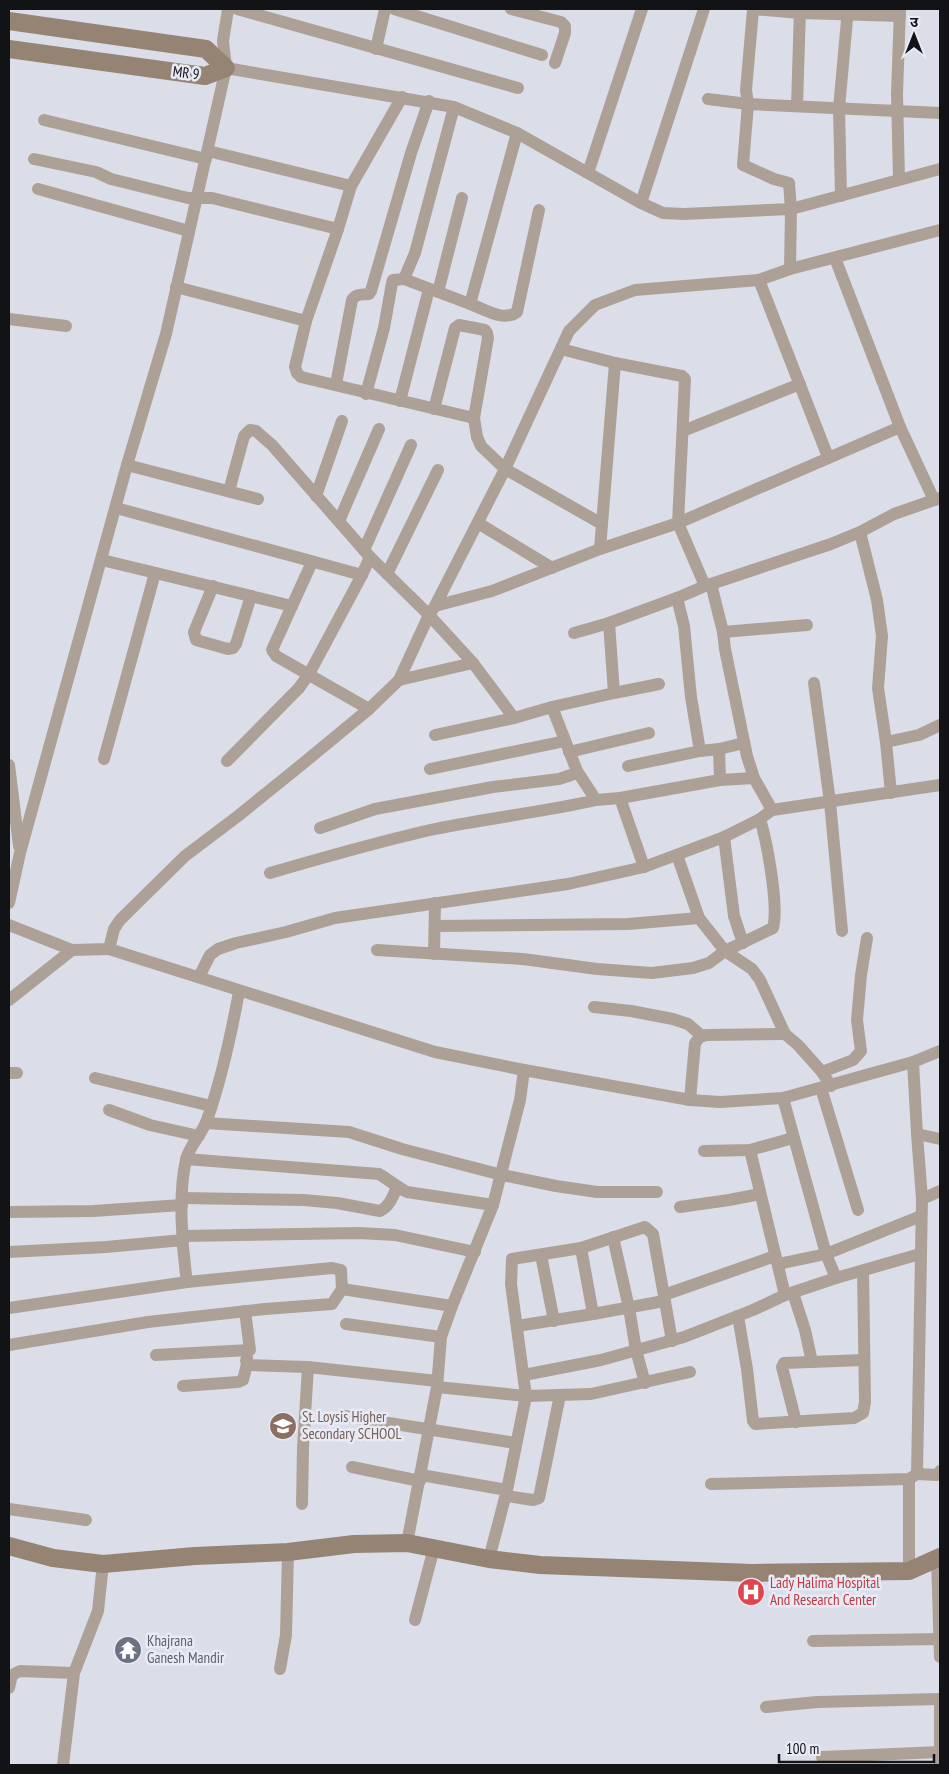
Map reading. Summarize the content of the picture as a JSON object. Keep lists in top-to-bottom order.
{
  "streets": {
    "main road": ["MR 9"]
  },
  "places": {
    "school or university": ["St. Loysis Higher Secondary SCHOOL"],
    "hospital": ["Lady Halima Hospital And Research Center"],
    "temple": ["Khajrana Ganesh Mandir"]
  },
  "scale_bar": "100 m",
  "north": "top"
}
